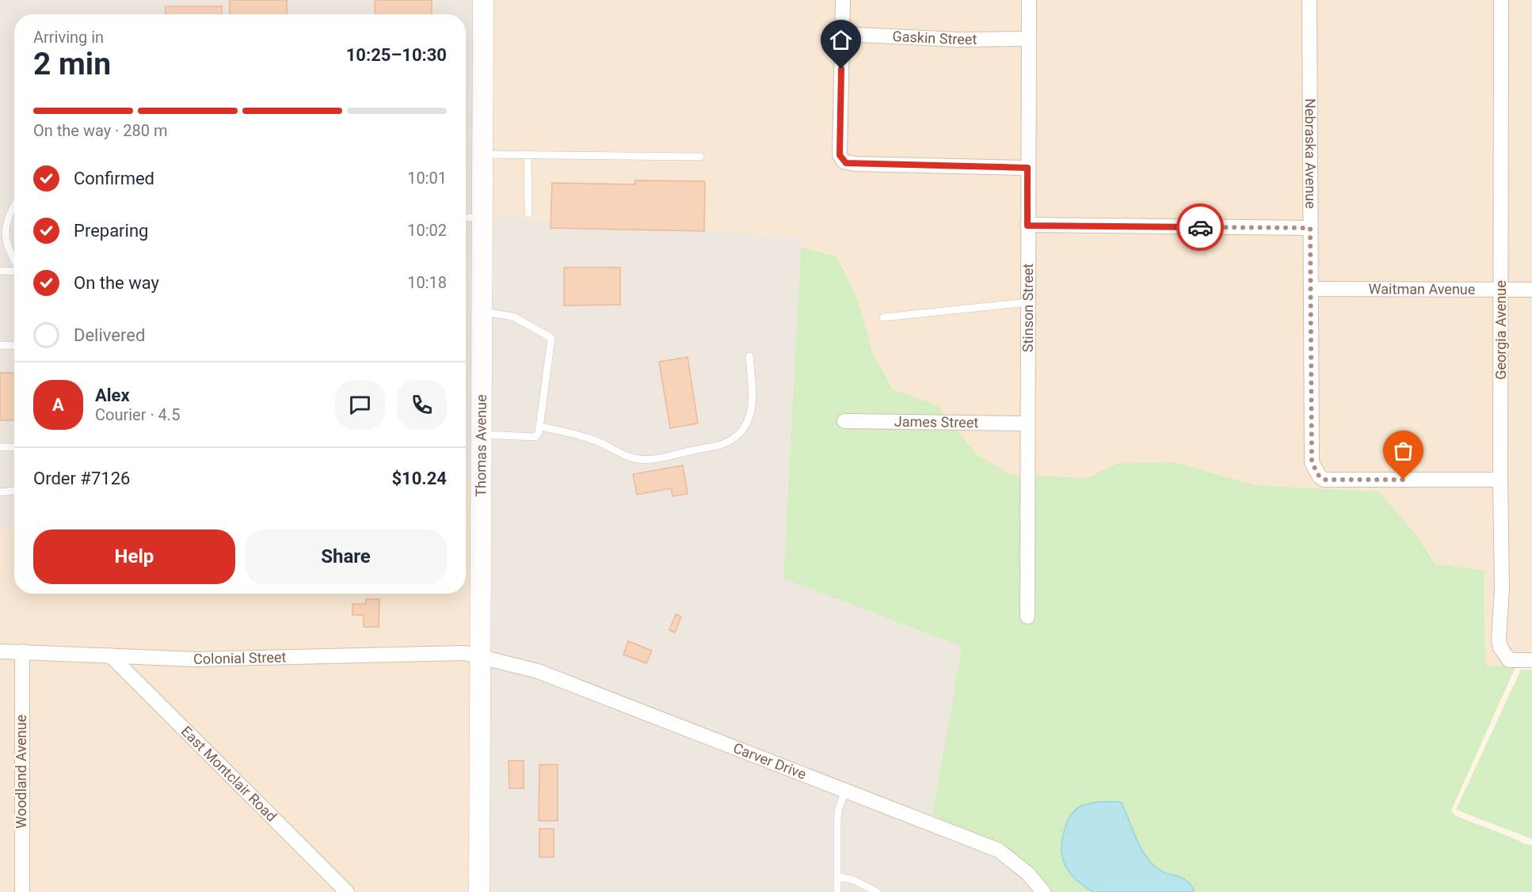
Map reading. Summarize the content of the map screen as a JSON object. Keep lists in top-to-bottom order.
{
  "streets": {
    "street": [
      "Gaskin Street",
      "Nebraska Avenue",
      "Waitman Avenue",
      "Stinson Street",
      "Georgia Avenue",
      "James Street",
      "Thomas Avenue",
      "Colonial Street",
      "Carver Drive",
      "Woodland Avenue",
      "East Montclair Road"
    ]
  },
  "crossings": [
    ["Gaskin Street", "Stinson Street"],
    ["Nebraska Avenue", "Waitman Avenue"],
    ["Nebraska Avenue", "Georgia Avenue"],
    ["Waitman Avenue", "Georgia Avenue"],
    ["Stinson Street", "James Street"],
    ["Thomas Avenue", "Colonial Street"],
    ["Thomas Avenue", "Carver Drive"],
    ["Colonial Street", "Carver Drive"],
    ["Colonial Street", "Woodland Avenue"],
    ["Colonial Street", "East Montclair Road"]
  ],
  "page": {
    "heading": ["2 min", "Arriving in", "10:25–10:30"],
    "panel": [
      "Alex",
      "Courier · 4.5",
      "Order #7126",
      "$10.24"
    ],
    "bar": "On the way · 280 m",
    "list": [
      ["Confirmed", "10:01"],
      ["Preparing", "10:02"],
      ["On the way", "10:18"],
      "Delivered"
    ],
    "round": "A",
    "buttons": ["Help", "Share"]
  }
}
